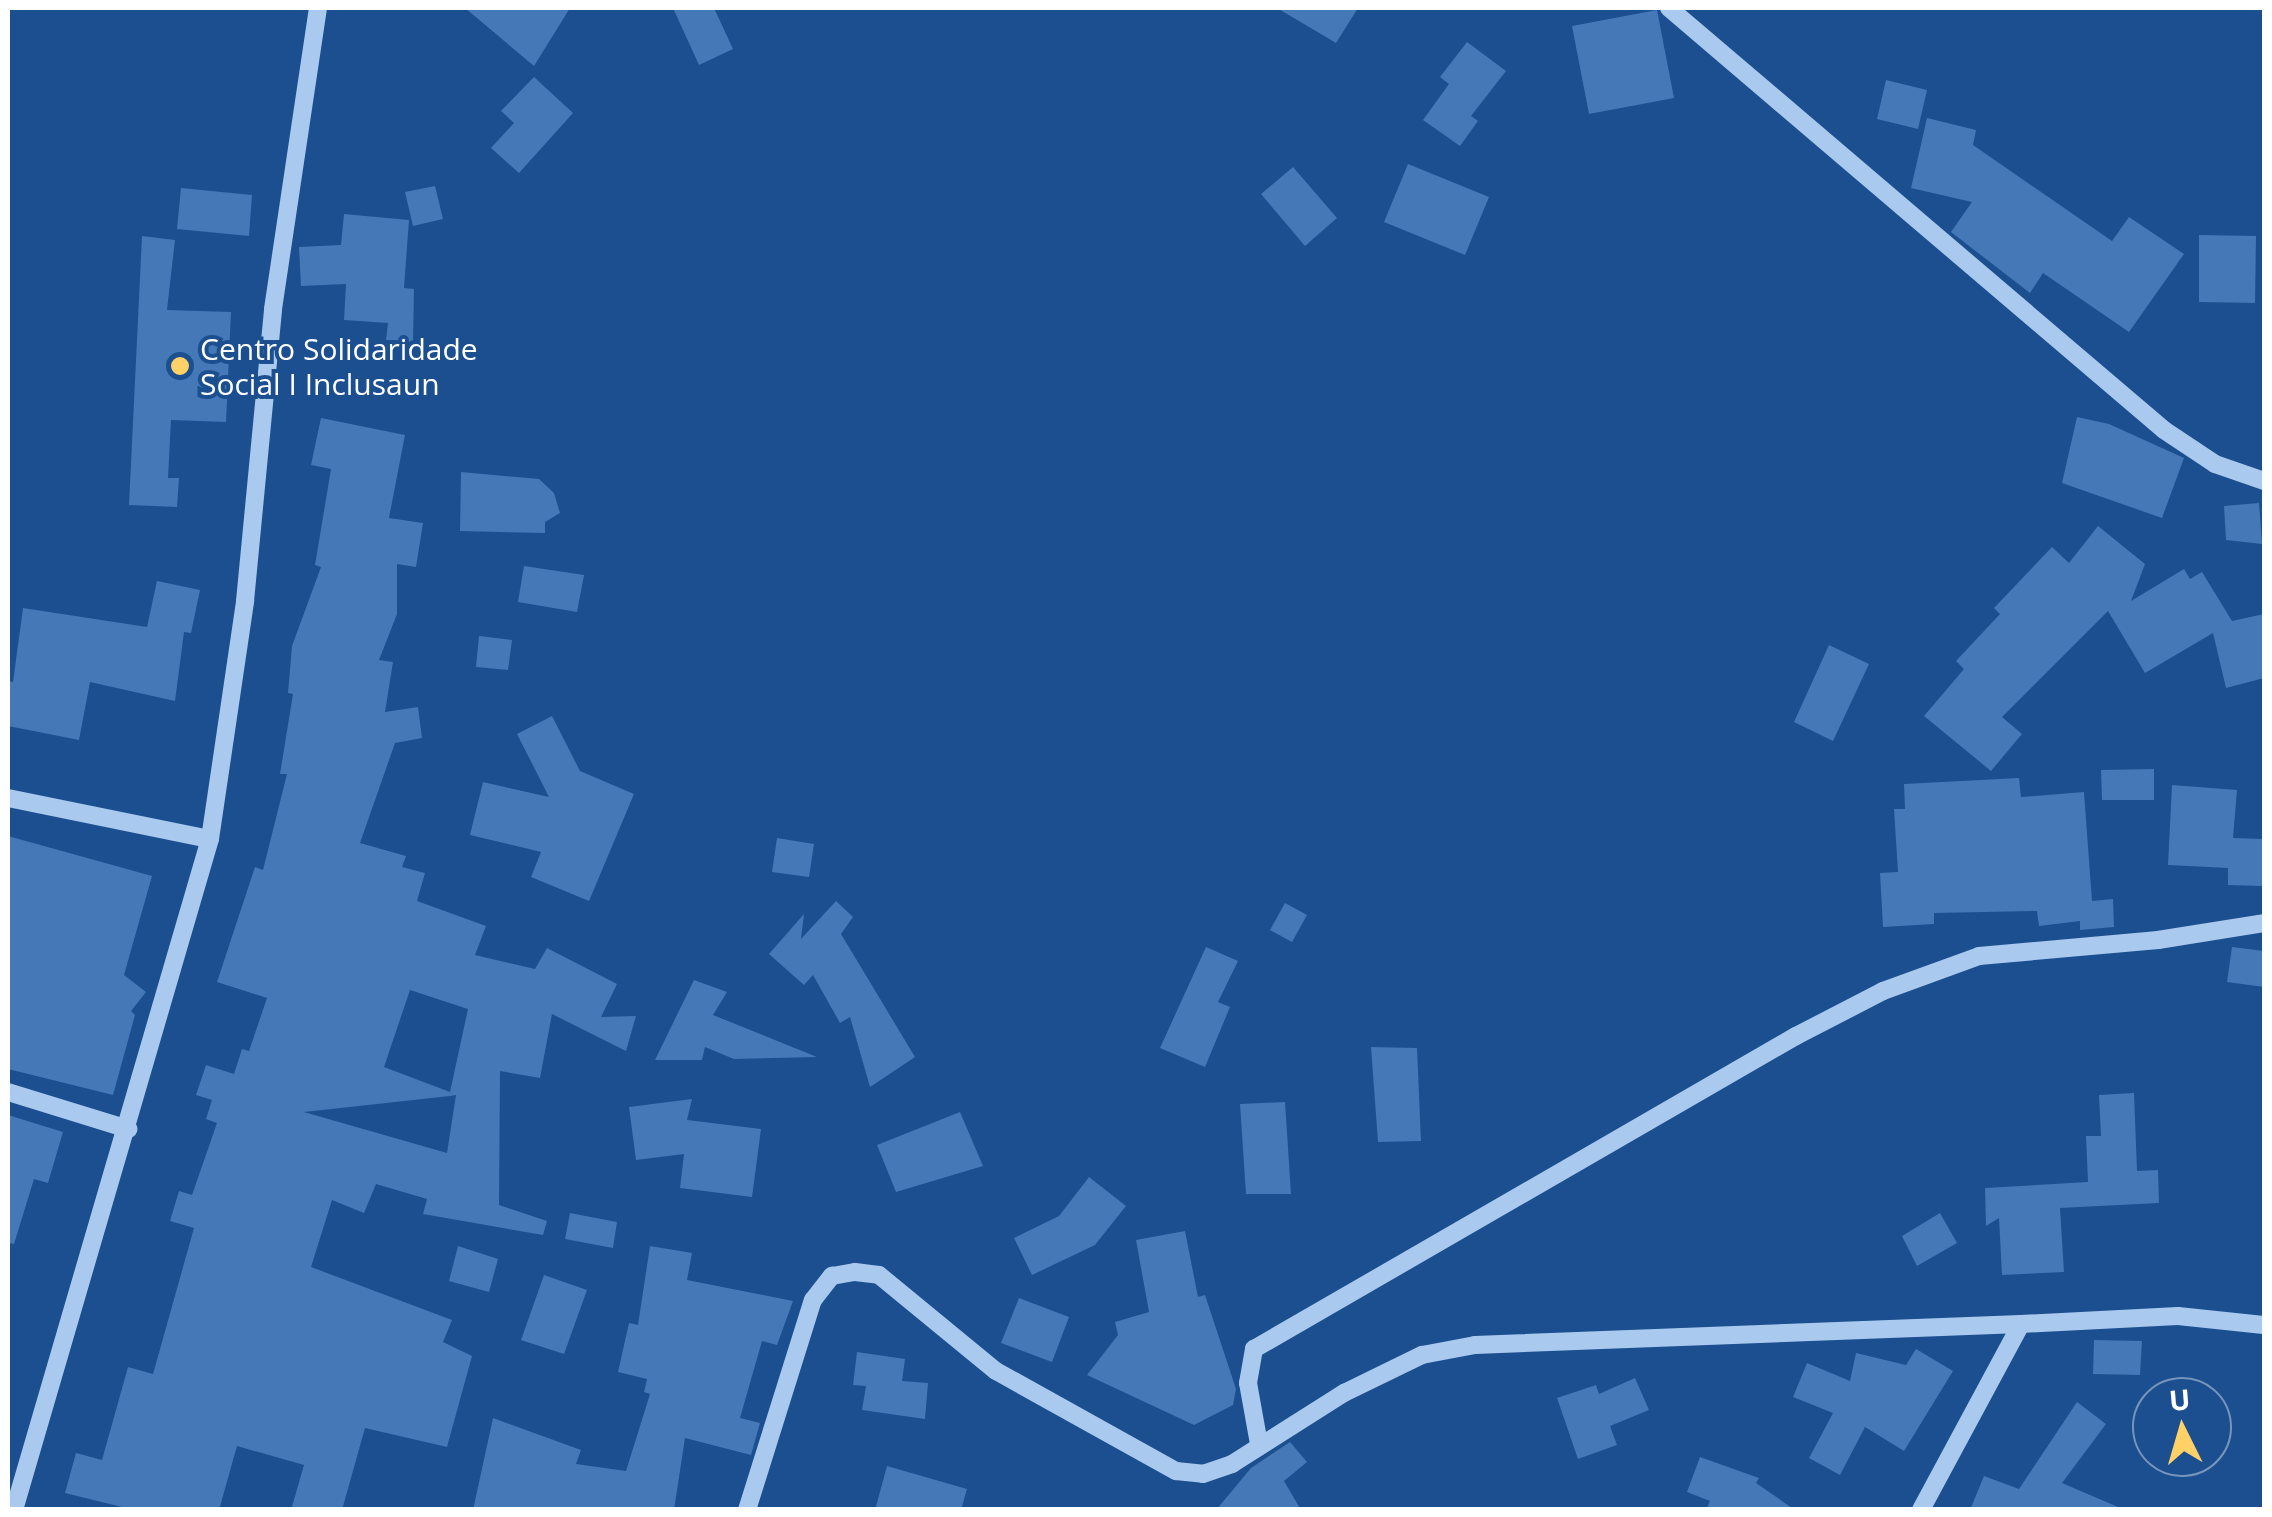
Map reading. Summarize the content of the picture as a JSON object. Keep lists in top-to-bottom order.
{
  "places": ["Centro Solidaridade Social I Inclusaun"],
  "north": "top"
}
